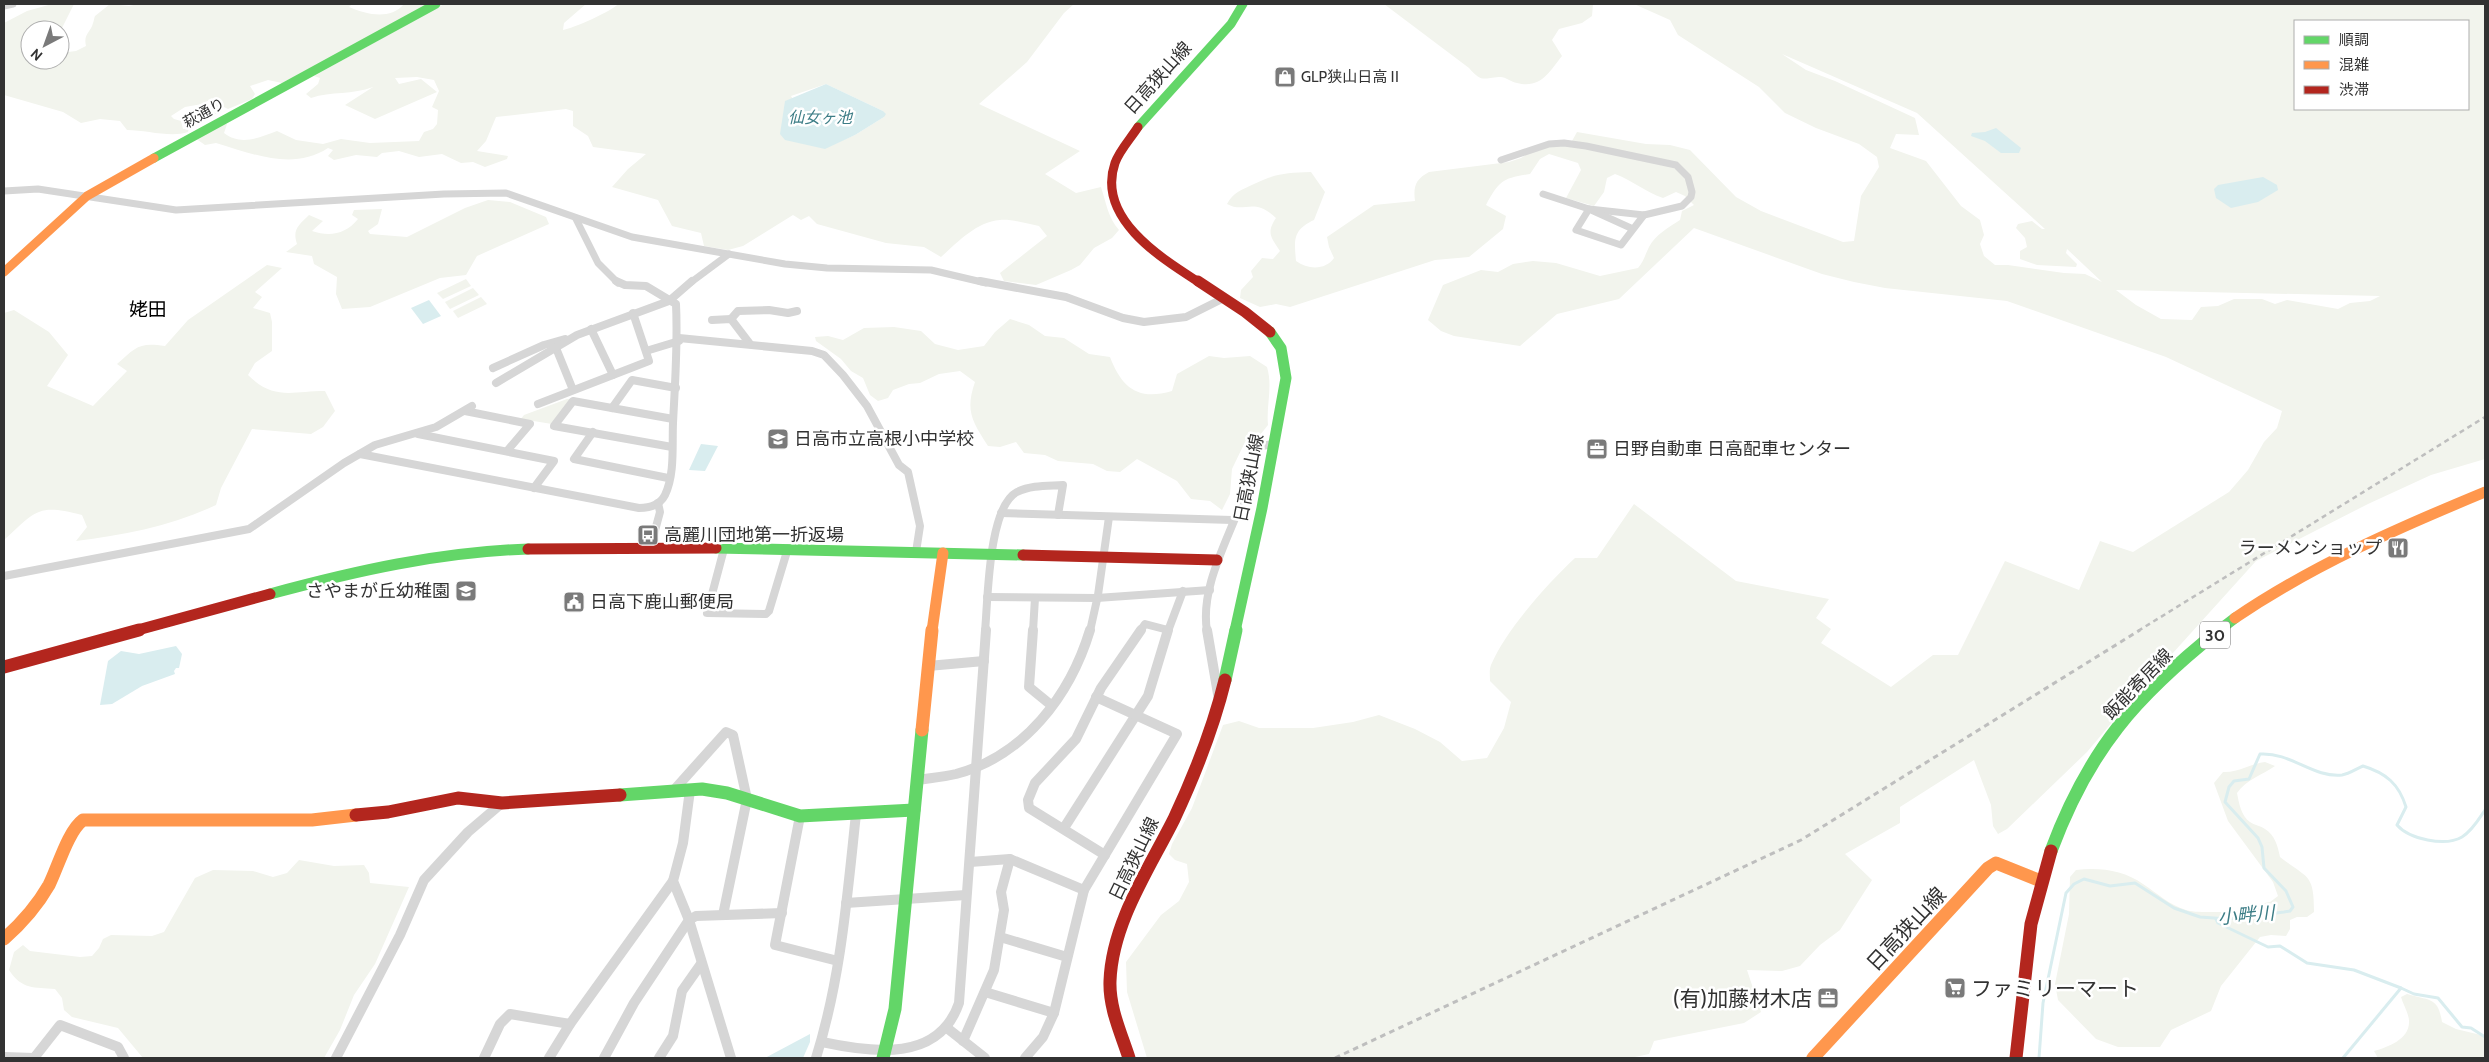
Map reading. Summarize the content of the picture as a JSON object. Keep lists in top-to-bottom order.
{
  "streets": {
    "street": [
      "日高狭山線",
      "萩通り",
      "30",
      "飯能寄居線"
    ]
  },
  "crossings": [
    ["日高狭山線", "飯能寄居線"]
  ],
  "districts": ["姥田"],
  "water": ["仙女ヶ池", "小畔川"],
  "places": {
    "shop": ["GLP狭山日高Ⅱ"],
    "school or university": ["日高市立高根小中学校", "さやまが丘幼稚園"],
    "office": ["日野自動車 日高配車センター", "(有)加藤材木店"],
    "bus stop": ["高麗川団地第一折返場"],
    "restaurant": ["ラーメンショップ"],
    "public building": ["日高下鹿山郵便局"],
    "supermarket": ["ファミリーマート"]
  },
  "legend": ["順調", "混雑", "渋滞"],
  "north": "bottom left"
}
